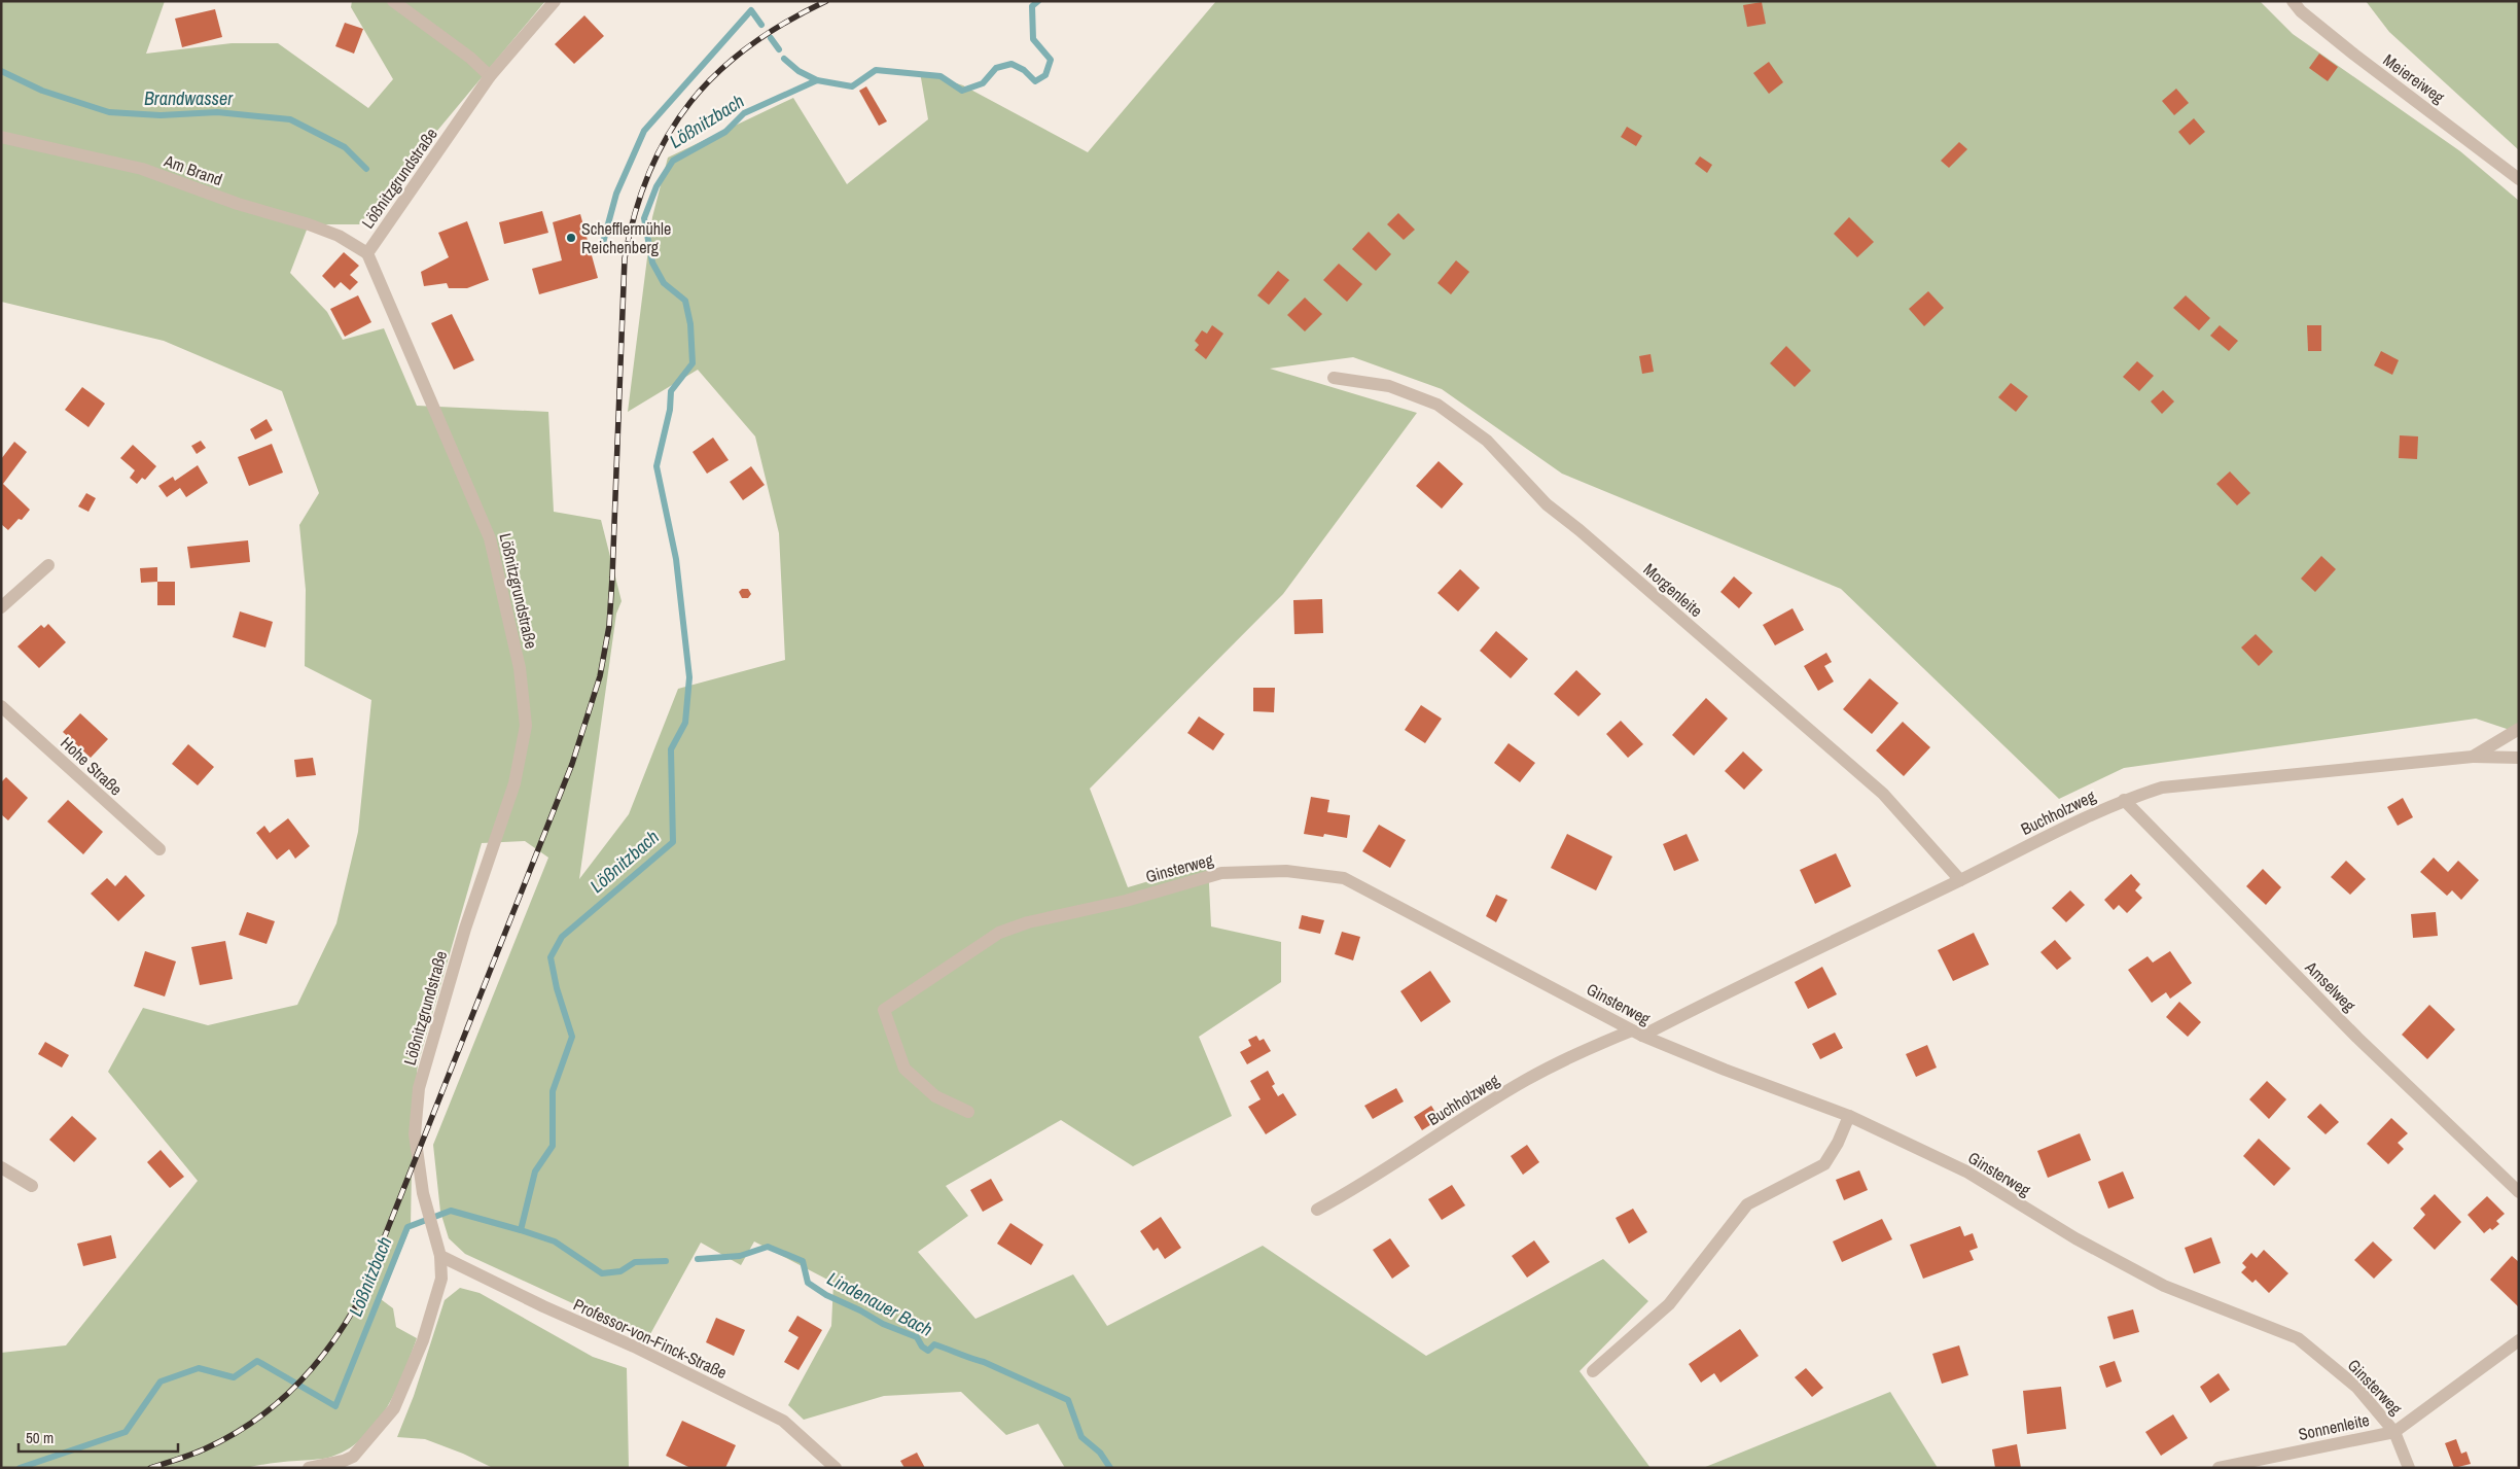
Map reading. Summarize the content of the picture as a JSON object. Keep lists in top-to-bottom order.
{
  "streets": {
    "street": [
      "Meiereiweg",
      "Am Brand",
      "Lößnitzgrundstraße",
      "Morgenleite",
      "Hohe Straße",
      "Buchholzweg",
      "Ginsterweg",
      "Amselweg",
      "Professor-von-Finck-Straße",
      "Sonnenleite"
    ]
  },
  "crossings": [
    ["Am Brand", "Lößnitzgrundstraße"],
    ["Lößnitzgrundstraße", "Professor-von-Finck-Straße"],
    ["Morgenleite", "Buchholzweg"],
    ["Buchholzweg", "Ginsterweg"],
    ["Buchholzweg", "Amselweg"],
    ["Ginsterweg", "Sonnenleite"]
  ],
  "water": ["Brandwasser", "Lößnitzbach", "Lindenauer Bach"],
  "places": ["Schefflermühle Reichenberg"],
  "scale_bar": "50 m"
}
